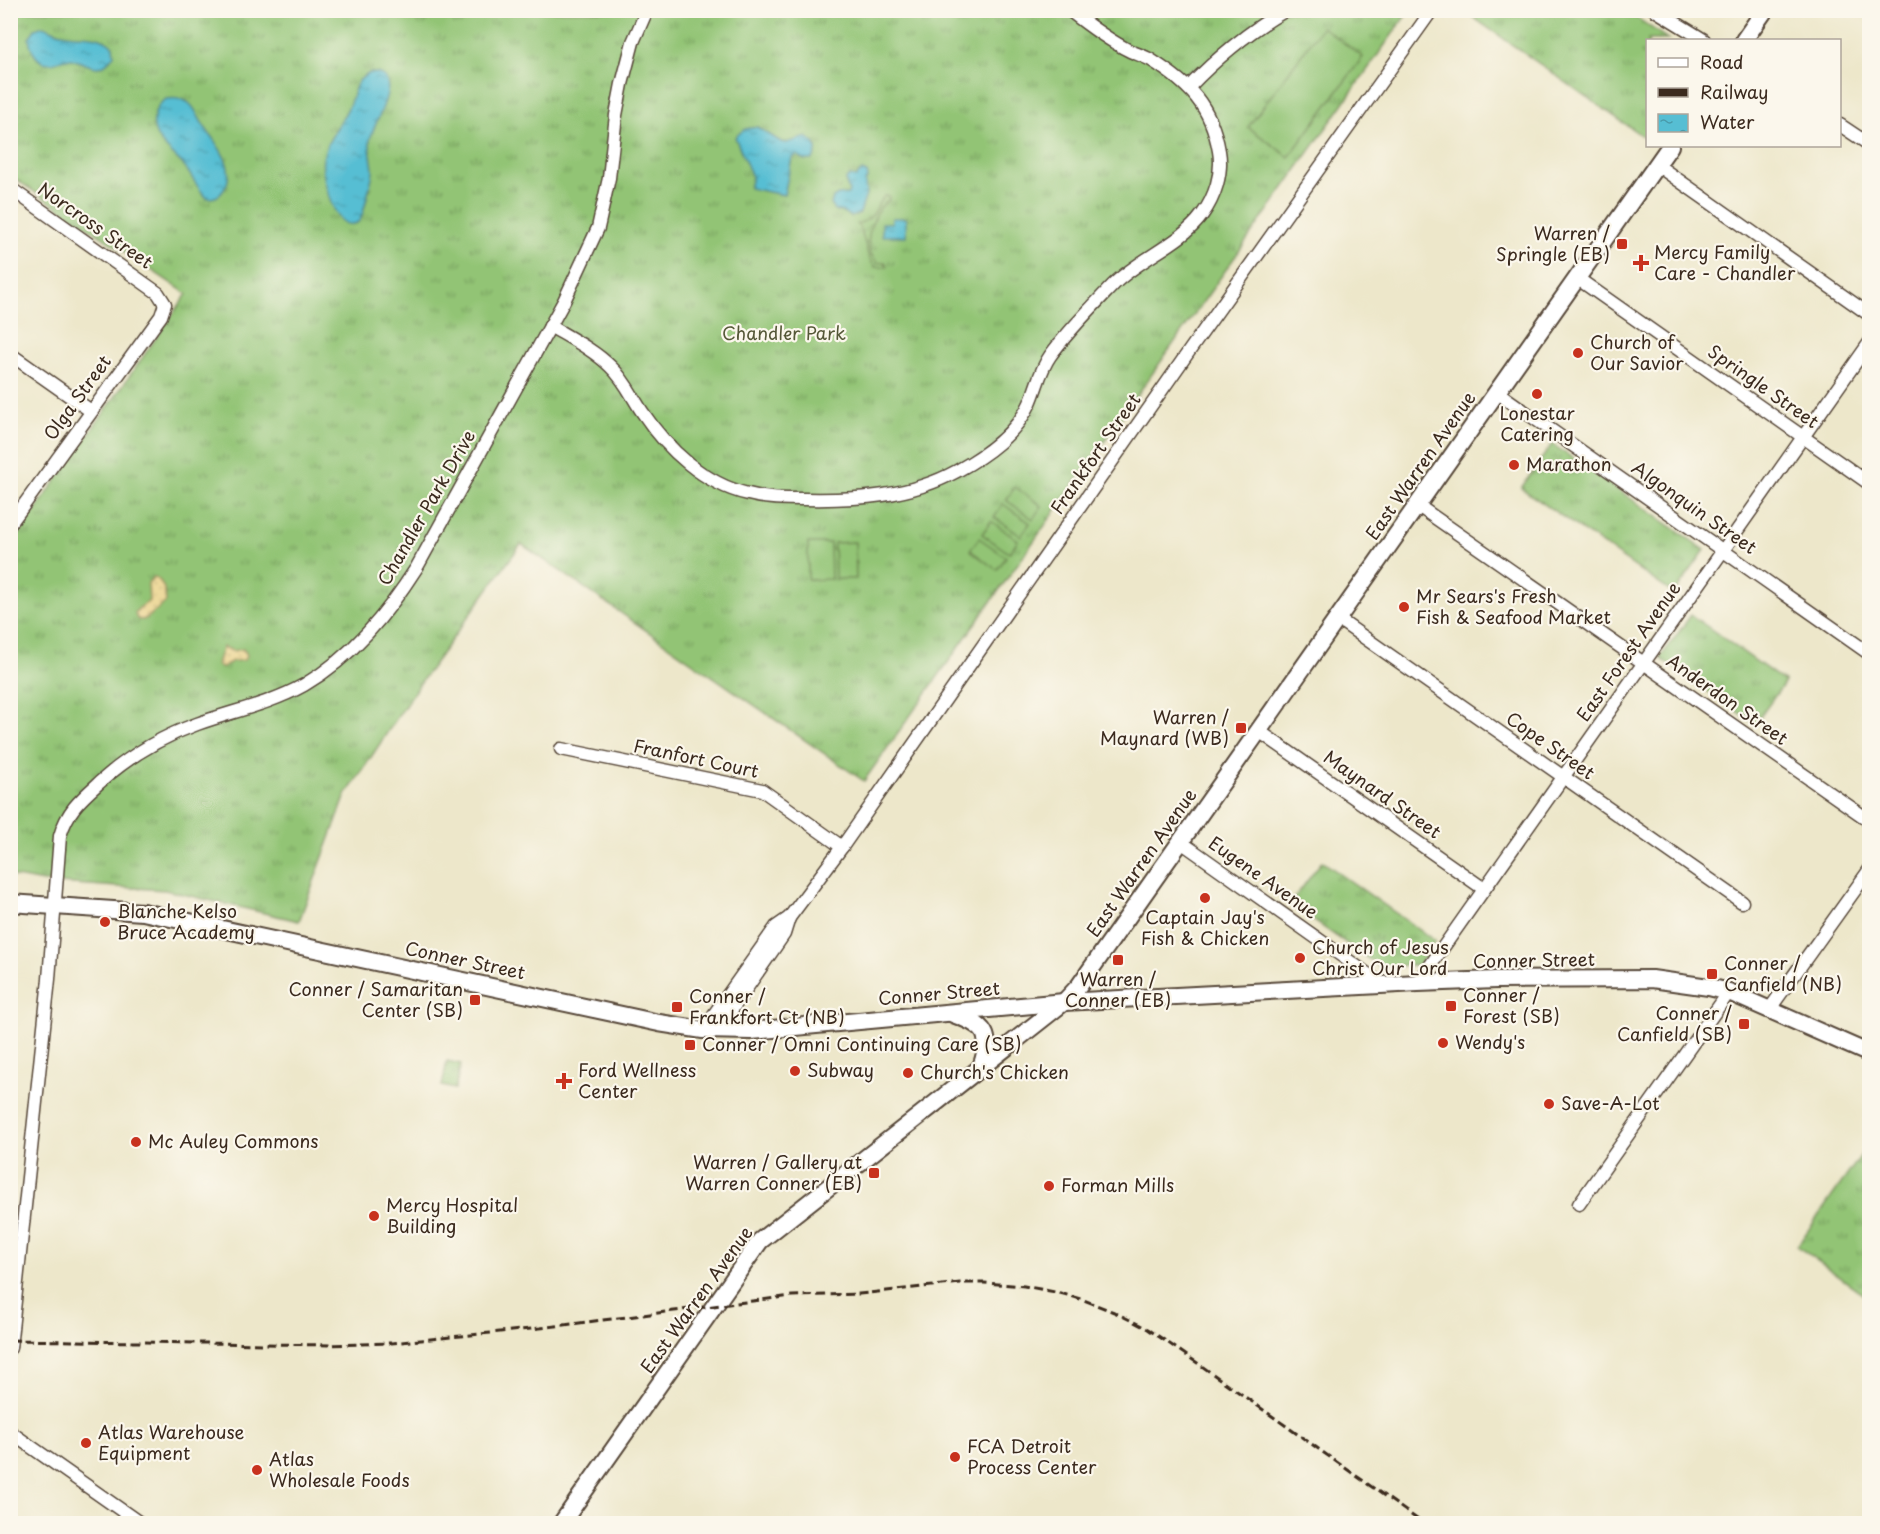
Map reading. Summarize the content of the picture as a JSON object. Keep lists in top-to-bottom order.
{
  "streets": {
    "main road": ["East Warren Avenue", "Conner Street"],
    "street": [
      "Norcross Street",
      "Springle Street",
      "Olga Street",
      "Frankfort Street",
      "Chandler Park Drive",
      "Algonquin Street",
      "East Forest Avenue",
      "Anderdon Street",
      "Cope Street",
      "Franfort Court",
      "Maynard Street",
      "Eugene Avenue"
    ]
  },
  "crossings": [
    ["Norcross Street", "Olga Street"],
    ["Springle Street", "East Warren Avenue"],
    ["Springle Street", "East Forest Avenue"],
    ["Frankfort Street", "Franfort Court"],
    ["Frankfort Street", "Conner Street"],
    ["East Warren Avenue", "Algonquin Street"],
    ["East Warren Avenue", "Anderdon Street"],
    ["East Warren Avenue", "Cope Street"],
    ["East Warren Avenue", "Maynard Street"],
    ["East Warren Avenue", "Eugene Avenue"],
    ["East Warren Avenue", "Conner Street"],
    ["Chandler Park Drive", "Conner Street"],
    ["Algonquin Street", "East Forest Avenue"],
    ["East Forest Avenue", "Anderdon Street"],
    ["East Forest Avenue", "Cope Street"],
    ["East Forest Avenue", "Maynard Street"],
    ["East Forest Avenue", "Conner Street"],
    ["Eugene Avenue", "Conner Street"]
  ],
  "parks": ["Chandler Park"],
  "places": {
    "transit": [
      "Warren / Springle (EB)",
      "Warren / Maynard (WB)",
      "Warren / Conner (EB)",
      "Conner / Canfield (NB)",
      "Conner / Samaritan Center (SB)",
      "Conner / Forest (SB)",
      "Conner / Frankfort Ct (NB)",
      "Conner / Canfield (SB)",
      "Conner / Omni Continuing Care (SB)",
      "Warren / Gallery at Warren Conner (EB)"
    ],
    "health": ["Mercy Family Care - Chandler", "Ford Wellness Center"],
    "other": [
      "Church of Our Savior",
      "Lonestar Catering",
      "Marathon",
      "Mr Sears's Fresh Fish & Seafood Market",
      "Captain Jay's Fish & Chicken",
      "Blanche Kelso Bruce Academy",
      "Church of Jesus Christ Our Lord",
      "Wendy's",
      "Subway",
      "Church's Chicken",
      "Save-A-Lot",
      "Mc Auley Commons",
      "Forman Mills",
      "Mercy Hospital Building",
      "Atlas Warehouse Equipment",
      "FCA Detroit Process Center",
      "Atlas Wholesale Foods"
    ]
  },
  "legend": ["Road", "Railway", "Water"]
}
